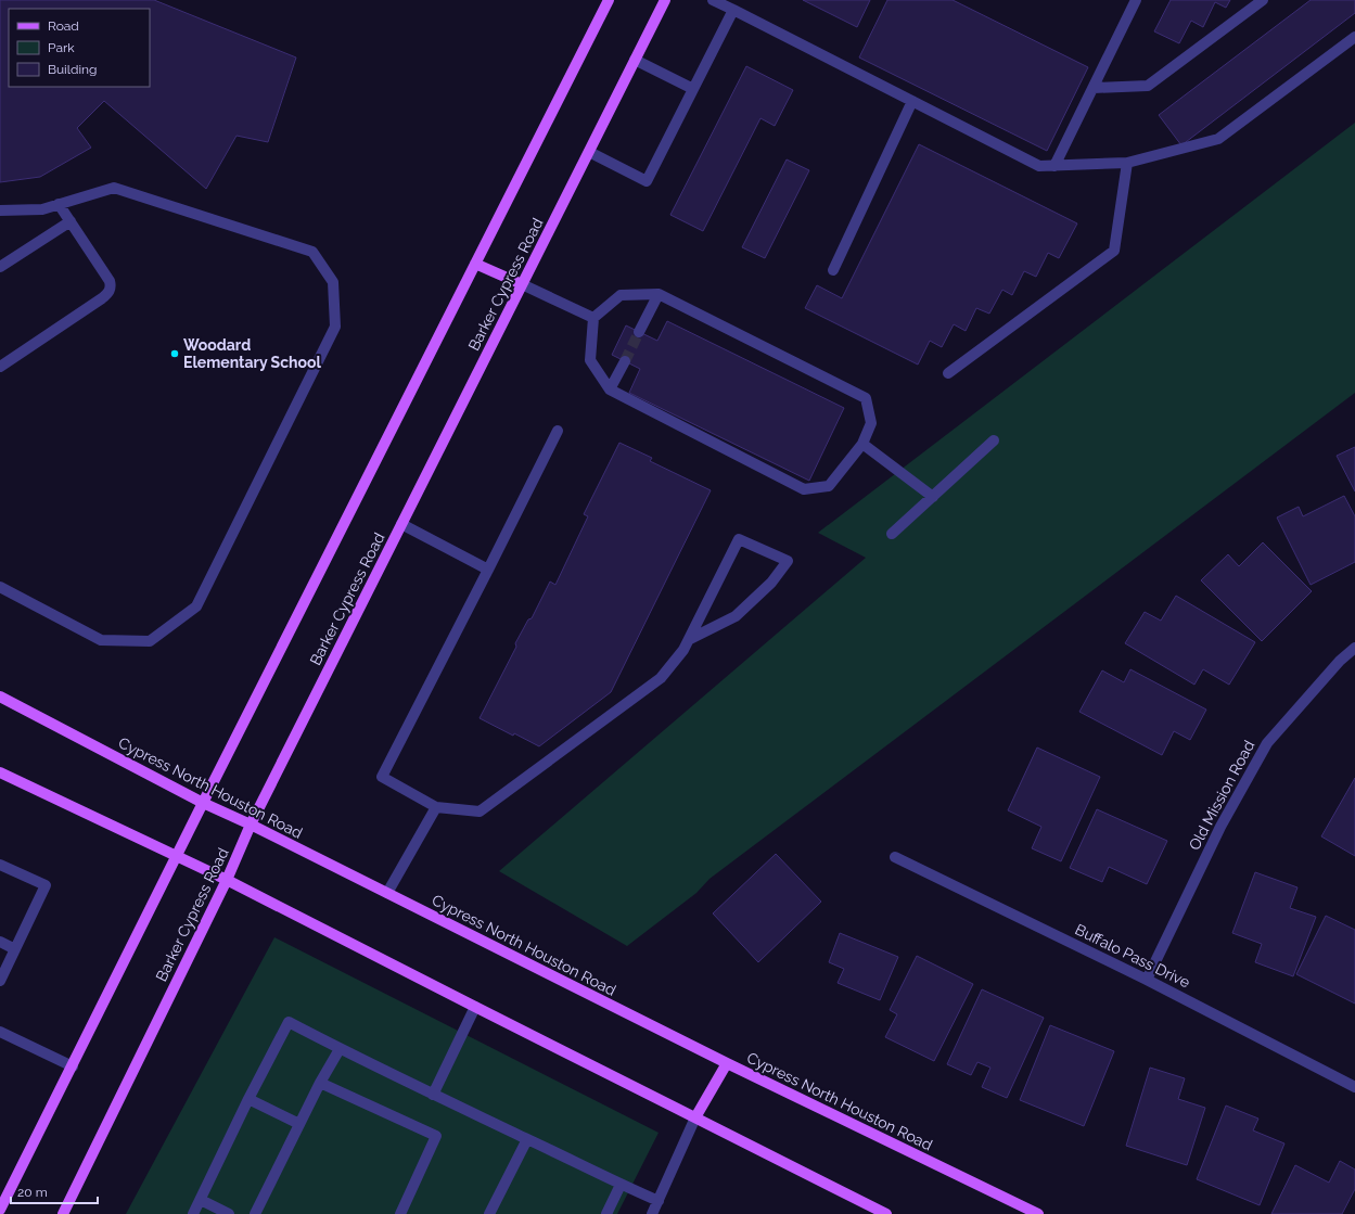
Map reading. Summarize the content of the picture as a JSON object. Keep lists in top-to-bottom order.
{
  "streets": {
    "main road": ["Barker Cypress Road", "Cypress North Houston Road"],
    "street": ["Old Mission Road", "Buffalo Pass Drive"]
  },
  "crossings": [
    ["Barker Cypress Road", "Cypress North Houston Road"],
    ["Old Mission Road", "Buffalo Pass Drive"]
  ],
  "places": ["Woodard Elementary School"],
  "legend": ["Road", "Park", "Building"],
  "scale_bar": "20 m"
}
